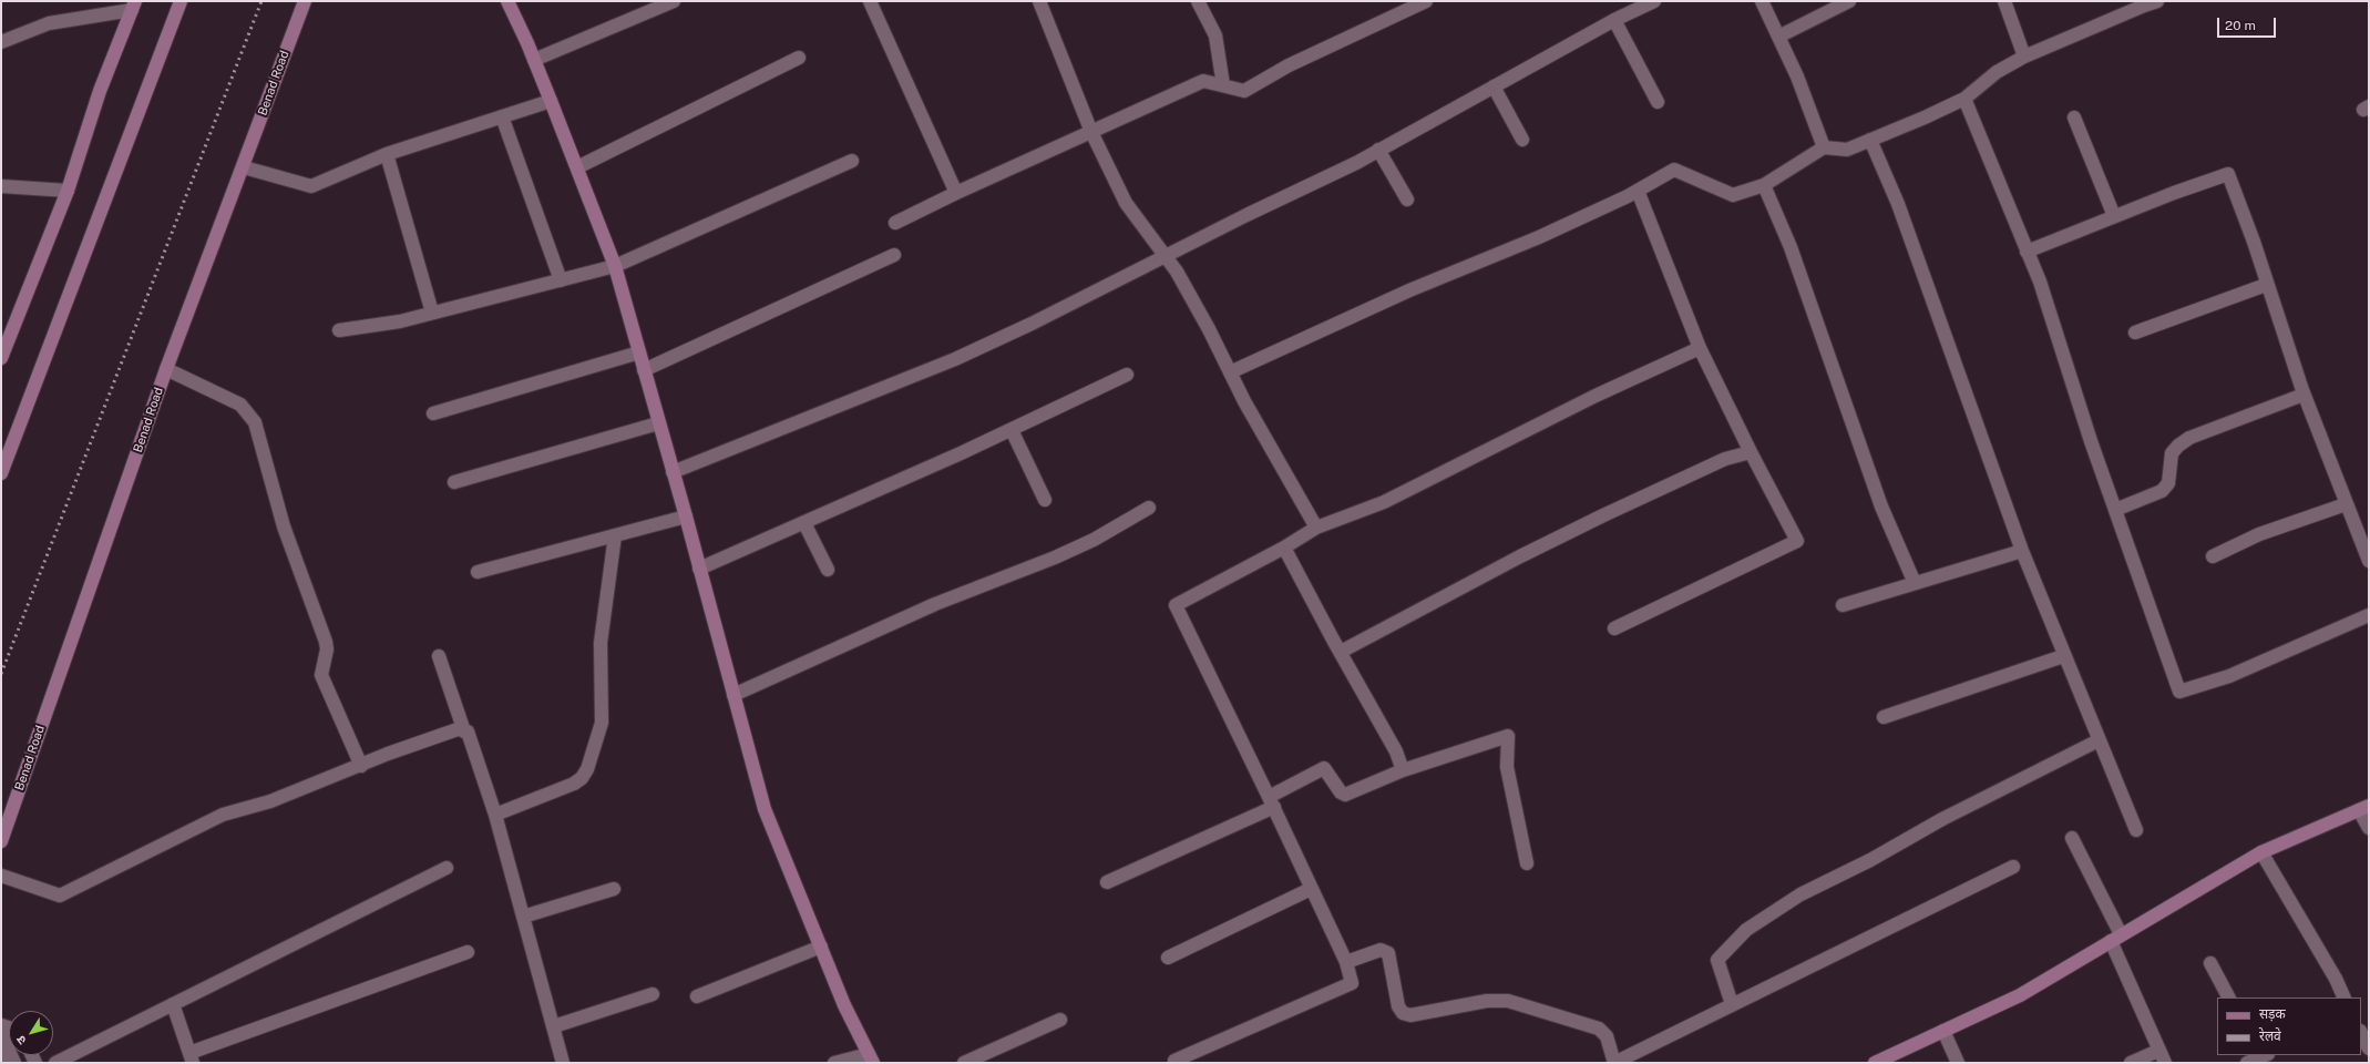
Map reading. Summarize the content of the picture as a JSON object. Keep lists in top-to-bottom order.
{
  "streets": {
    "street": ["Benad Road"]
  },
  "legend": ["सड़क", "रेलवे"],
  "scale_bar": "20 m",
  "north": "bottom left"
}
